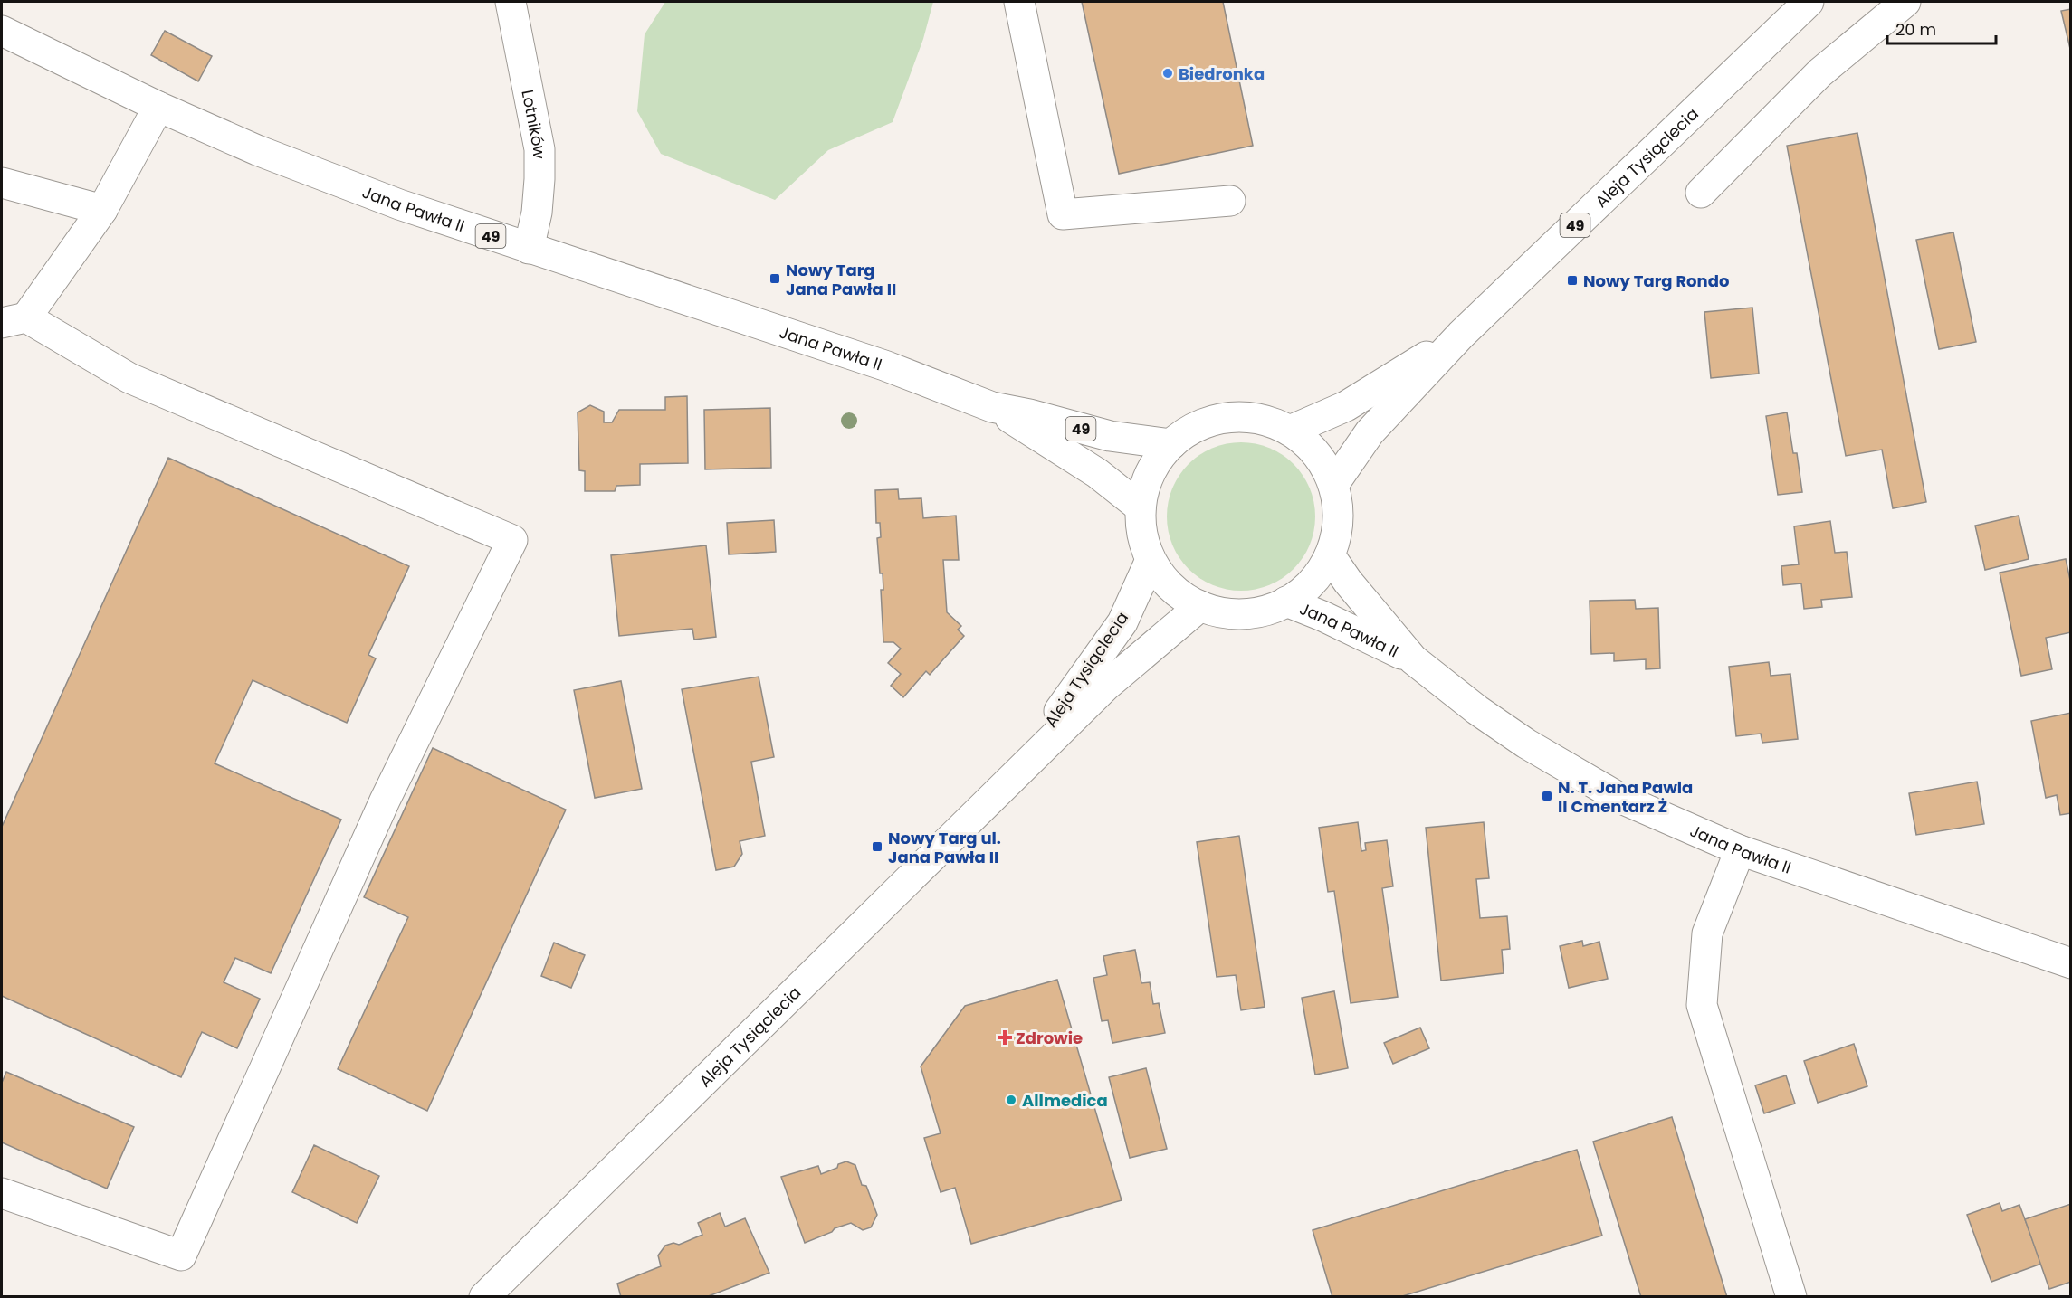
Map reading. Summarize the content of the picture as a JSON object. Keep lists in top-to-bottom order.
{
  "streets": {
    "main road": [
      "Lotników",
      "Aleja Tysiąclecia",
      "Jana Pawła II",
      "49"
    ]
  },
  "crossings": [
    ["Lotników", "Jana Pawła II"]
  ],
  "places": {
    "other": ["Biedronka", "Allmedica"],
    "transit": [
      "Nowy Targ Jana Pawła II",
      "Nowy Targ Rondo",
      "N. T. Jana Pawla II Cmentarz Ż",
      "Nowy Targ ul. Jana Pawła II"
    ],
    "health": ["Zdrowie"]
  },
  "scale_bar": "20 m"
}
